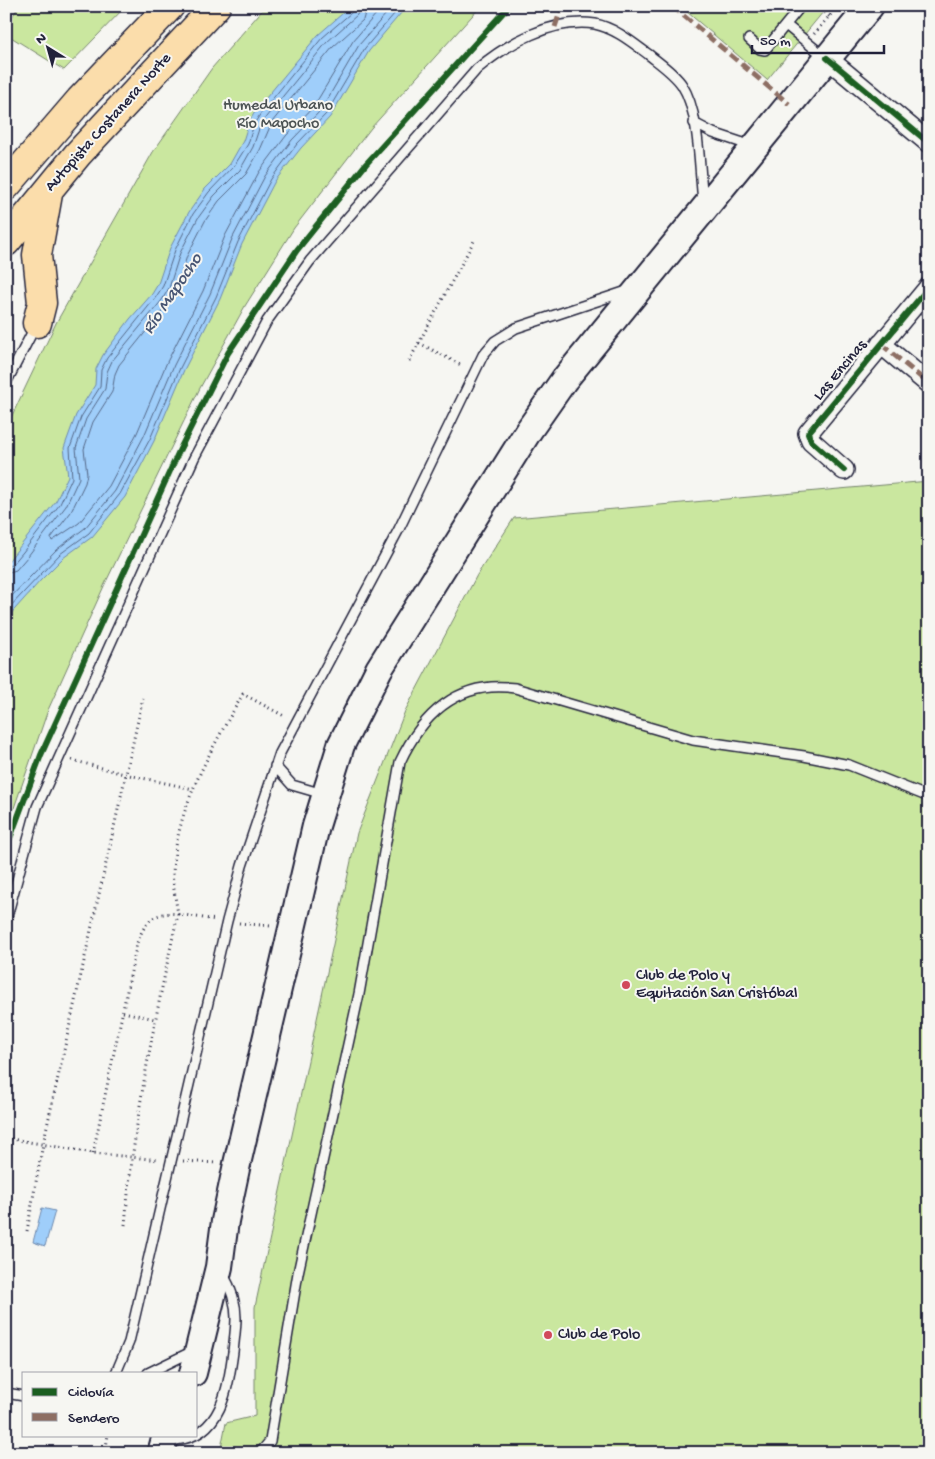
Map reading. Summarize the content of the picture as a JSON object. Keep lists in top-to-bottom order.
{
  "streets": {
    "highway": ["Autopista Costanera Norte"],
    "street": ["Las Encinas"]
  },
  "water": ["Río Mapocho"],
  "parks": ["Humedal Urbano Río Mapocho"],
  "places": ["Club de Polo y Equitación San Cristóbal", "Club de Polo"],
  "legend": ["Ciclovía", "Sendero"],
  "scale_bar": "50 m",
  "north": "top left"
}
